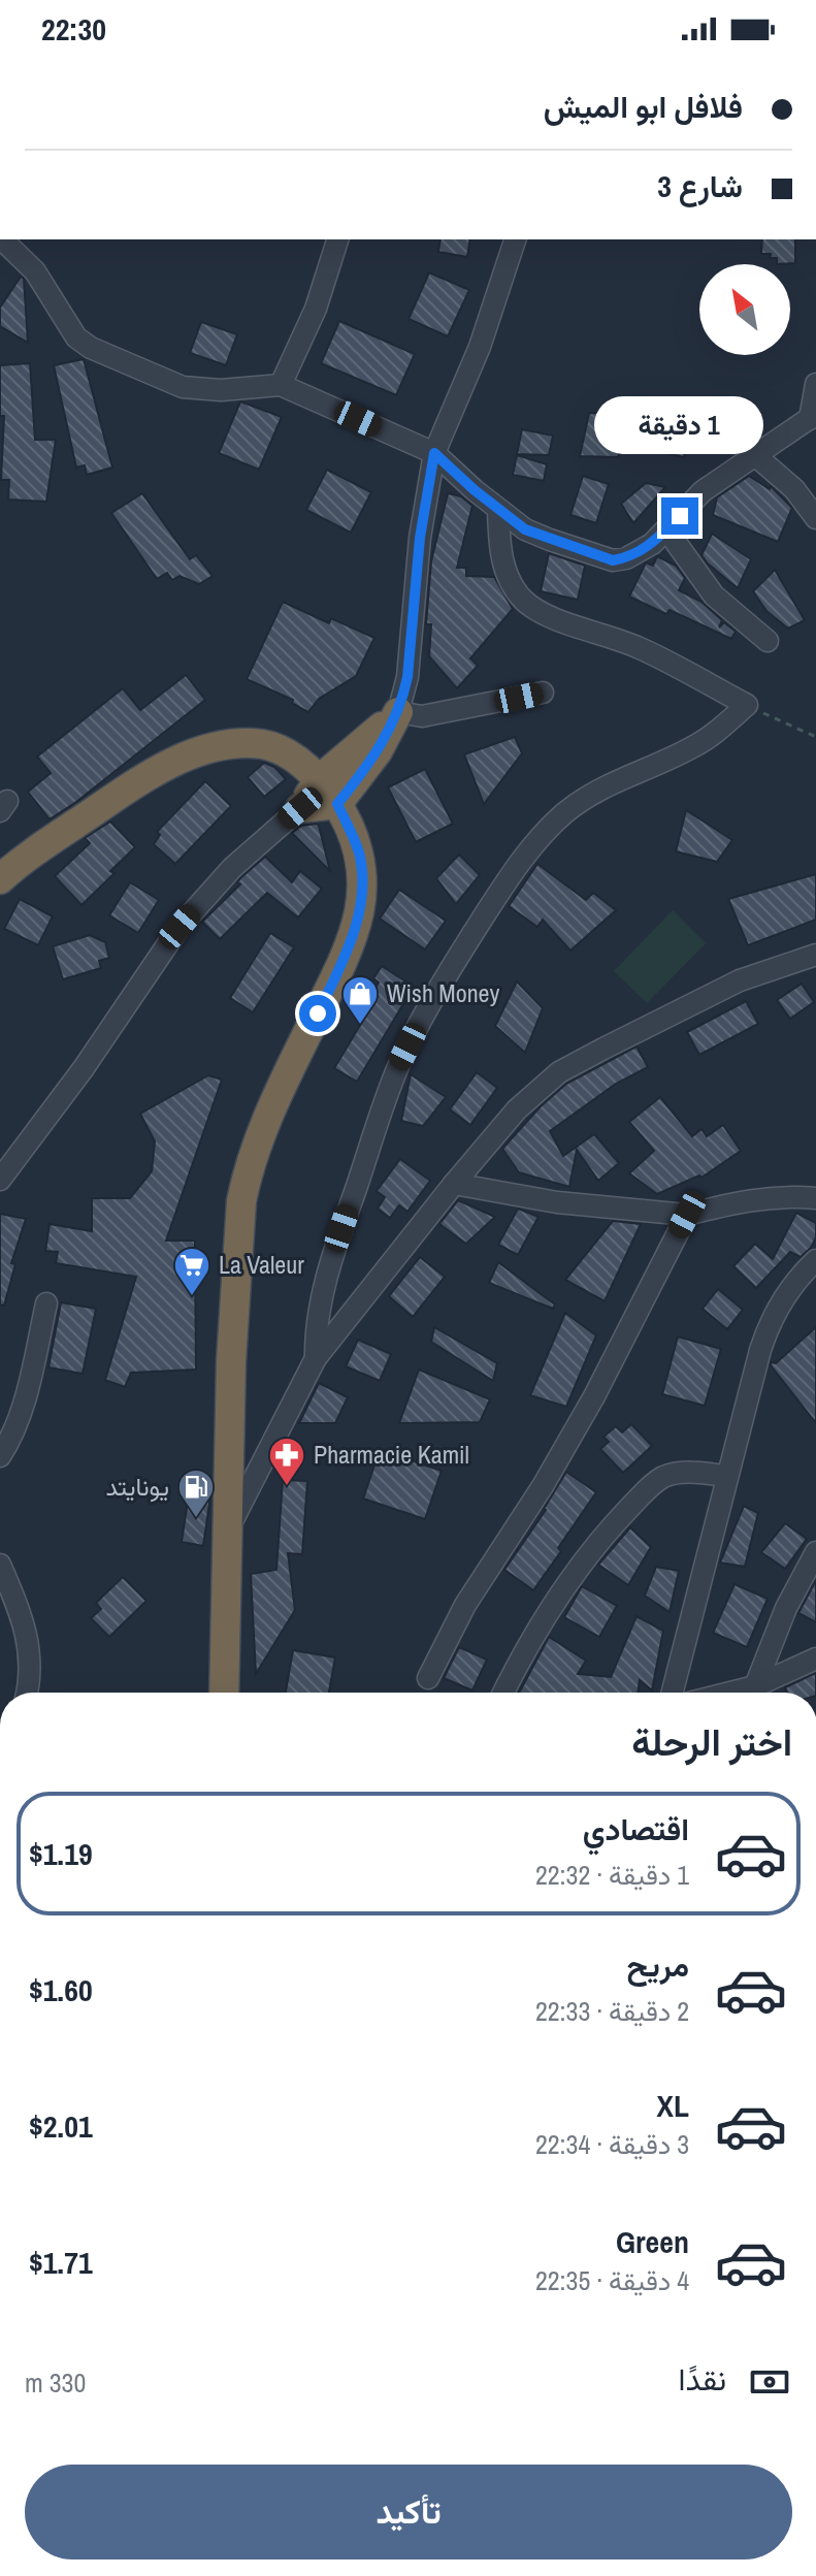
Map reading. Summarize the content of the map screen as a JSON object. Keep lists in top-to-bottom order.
{
  "places": {
    "shop": ["Wish Money"],
    "supermarket": ["La Valeur"],
    "pharmacy": ["Pharmacie Kamil"],
    "fuel station": ["يونايتد"]
  },
  "north": "top left",
  "page": {
    "status": "22:30",
    "banner": ["فلافل ابو الميش", "شارع 3"],
    "bubble": "1 دقيقة",
    "heading": "اختر الرحلة",
    "list": [
      {
        "name": "اقتصادي",
        "note": "1 دقيقة · 22:32",
        "value": "$1.19"
      },
      {
        "name": "مريح",
        "note": "2 دقيقة · 22:33",
        "value": "$1.60"
      },
      {
        "name": "XL",
        "note": "3 دقيقة · 22:34",
        "value": "$2.01"
      },
      {
        "name": "Green",
        "note": "4 دقيقة · 22:35",
        "value": "$1.71"
      }
    ],
    "pay": ["نقدًا", "330 m"],
    "buttons": "تأكيد"
  }
}
